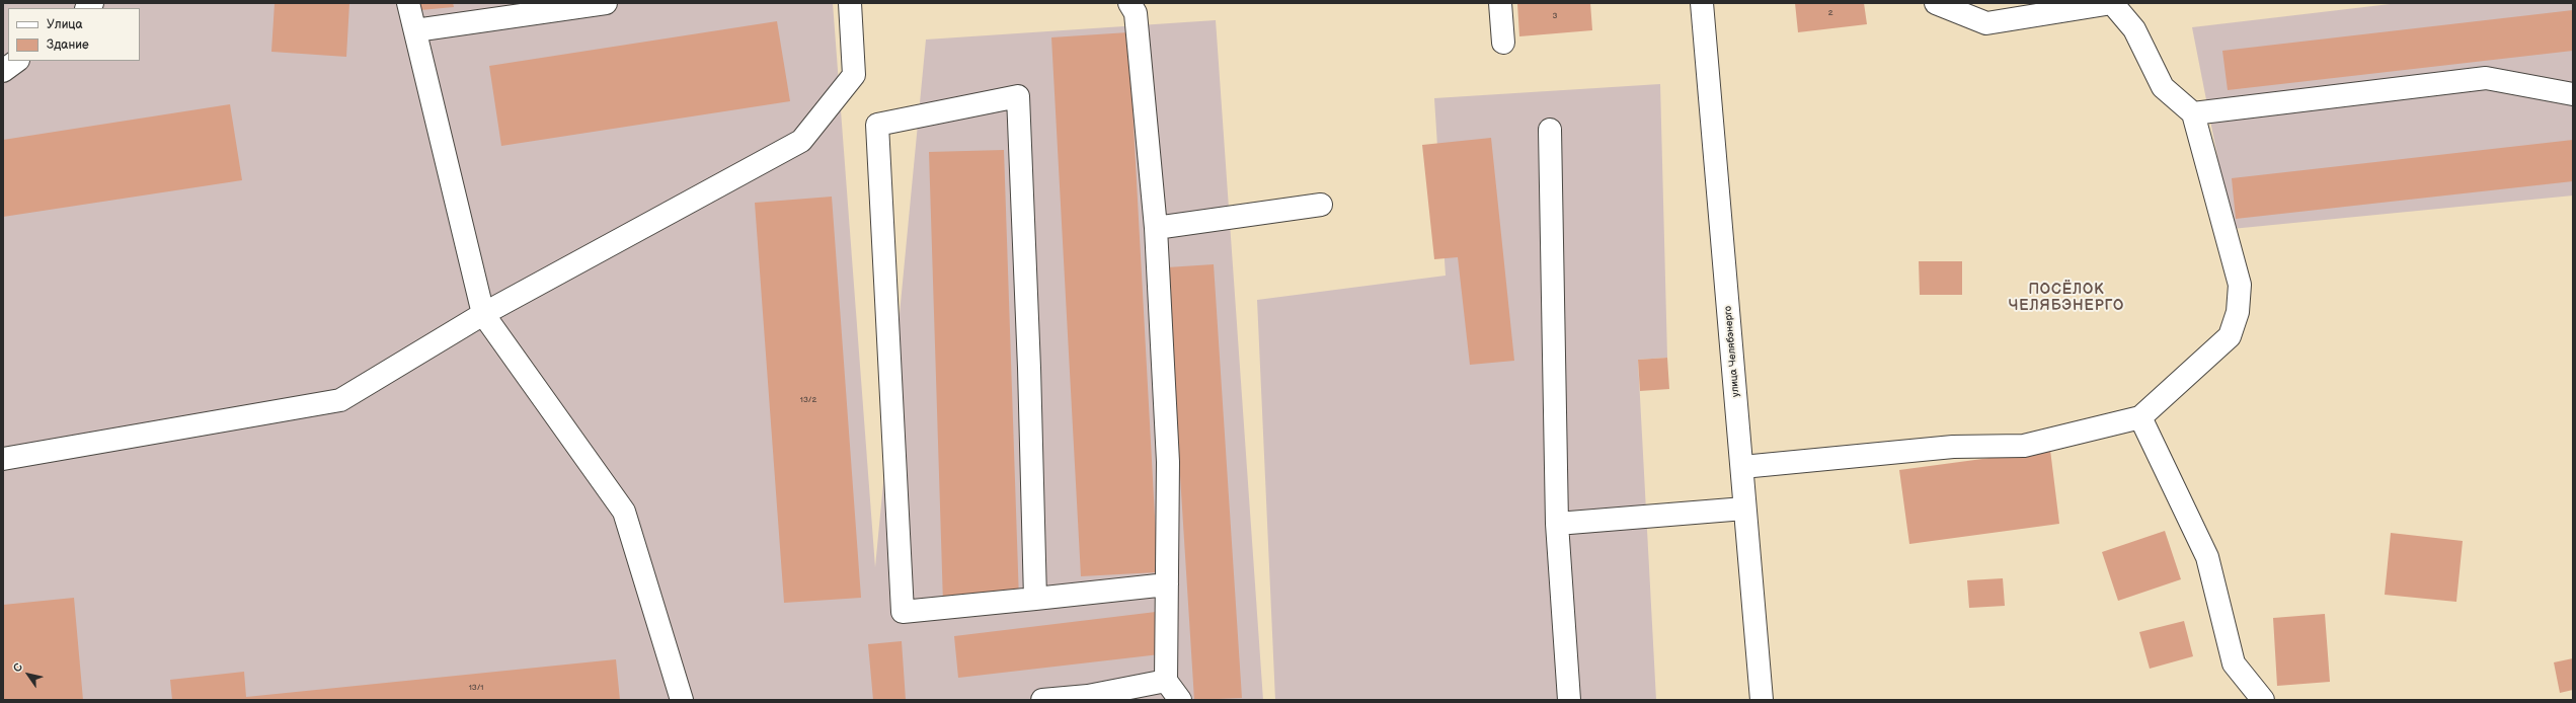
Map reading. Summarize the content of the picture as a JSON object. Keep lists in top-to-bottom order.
{
  "streets": {
    "street": ["улица Челябэнерго"]
  },
  "districts": ["ПОСЁЛОК ЧЕЛЯБЭНЕРГО"],
  "house_numbers": [
    "2",
    "3",
    "13/2",
    "13/1"
  ],
  "legend": ["Улица", "Здание"],
  "north": "top left"
}
